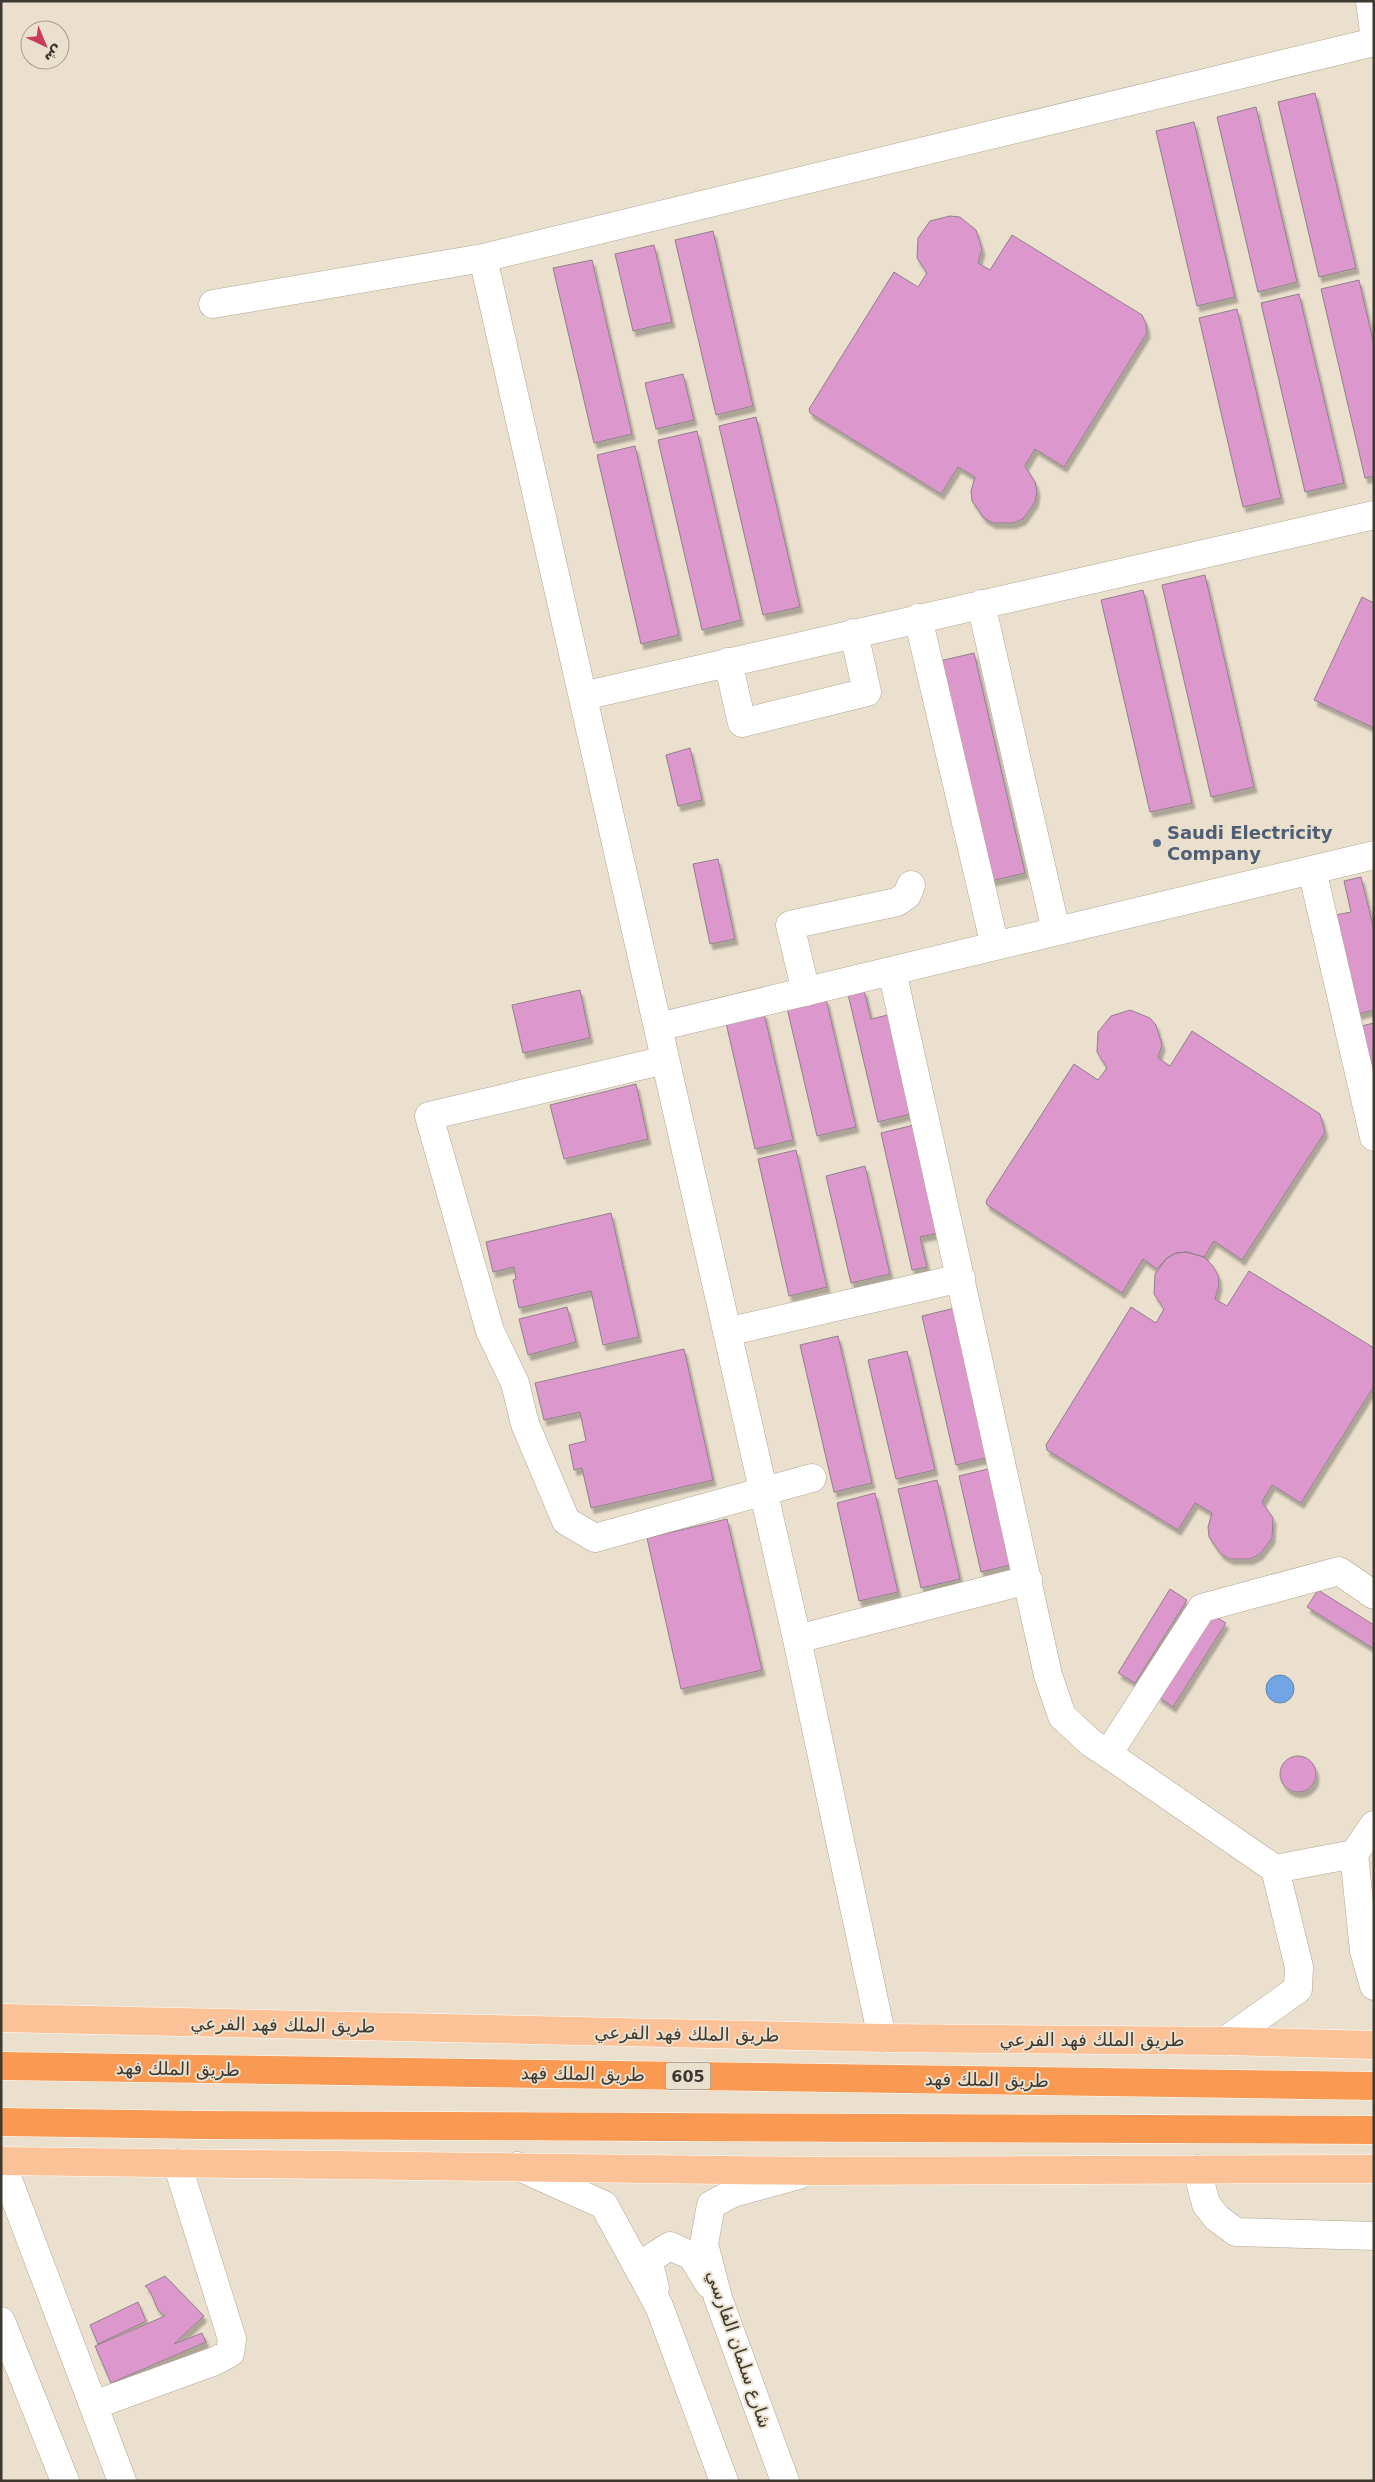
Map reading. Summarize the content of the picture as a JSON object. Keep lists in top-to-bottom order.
{
  "streets": {
    "highway": ["طريق الملك فهد", "605"],
    "main road": ["طريق الملك فهد الفرعي"],
    "street": ["شارع سلمان الفارسي"]
  },
  "places": ["Saudi Electricity Company"],
  "north": "bottom right"
}
